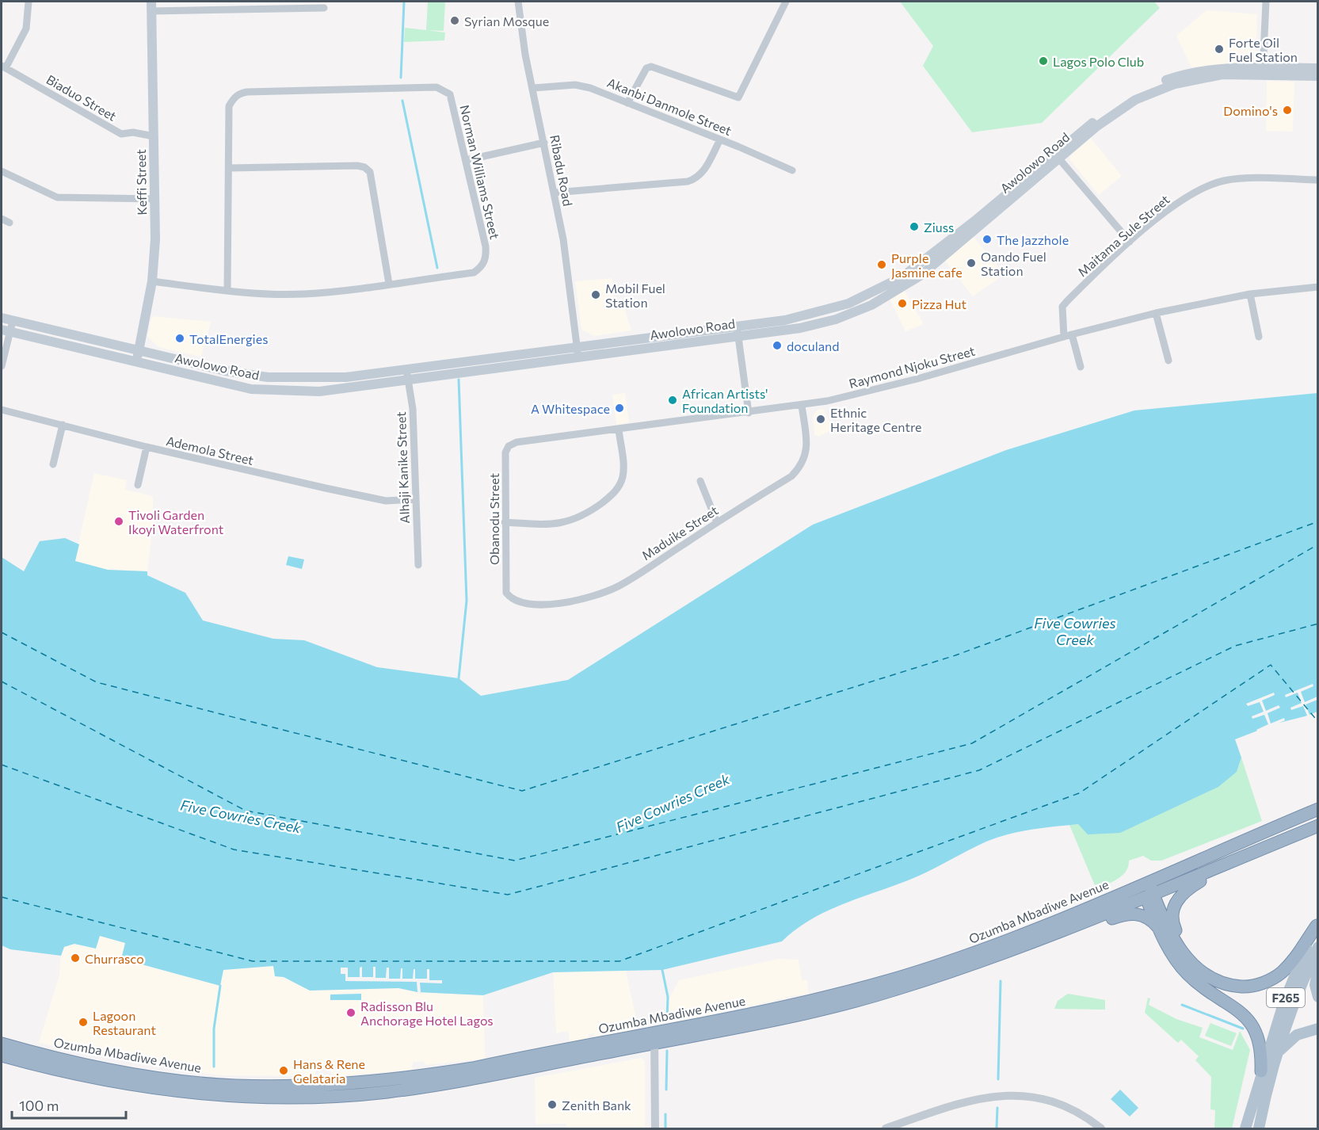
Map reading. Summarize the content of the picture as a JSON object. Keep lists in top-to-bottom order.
{
  "streets": {
    "highway": ["Ozumba Mbadiwe Avenue"],
    "main road": ["Awolowo Road", "Keffi Street", "F265"],
    "street": [
      "Biaduo Street",
      "Akanbi Danmole Street",
      "Ribadu Road",
      "Norman Williams Street",
      "Maitama Sule Street",
      "Raymond Njoku Street",
      "Ademola Street",
      "Alhaji Kanike Street",
      "Obanodu Street",
      "Maduike Street"
    ]
  },
  "crossings": [
    ["Biaduo Street", "Keffi Street"],
    ["Akanbi Danmole Street", "Ribadu Road"],
    ["Awolowo Road", "Ribadu Road"],
    ["Awolowo Road", "Keffi Street"],
    ["Awolowo Road", "Alhaji Kanike Street"],
    ["Norman Williams Street", "Keffi Street"],
    ["Maitama Sule Street", "Raymond Njoku Street"],
    ["Raymond Njoku Street", "Obanodu Street"],
    ["Raymond Njoku Street", "Maduike Street"],
    ["Ademola Street", "Alhaji Kanike Street"],
    ["Obanodu Street", "Maduike Street"]
  ],
  "water": ["Five Cowries Creek"],
  "places": [
    "Syrian Mosque",
    "Forte Oil Fuel Station",
    "Lagos Polo Club",
    "Domino's",
    "Ziuss",
    "The Jazzhole",
    "Oando Fuel Station",
    "Purple Jasmine cafe",
    "Mobil Fuel Station",
    "Pizza Hut",
    "TotalEnergies",
    "doculand",
    "African Artists' Foundation",
    "A Whitespace",
    "Ethnic Heritage Centre",
    "Tivoli Garden Ikoyi Waterfront",
    "Churrasco",
    "Radisson Blu Anchorage Hotel Lagos",
    "Lagoon Restaurant",
    "Hans & Rene Gelataria",
    "Zenith Bank"
  ],
  "scale_bar": "100 m"
}
